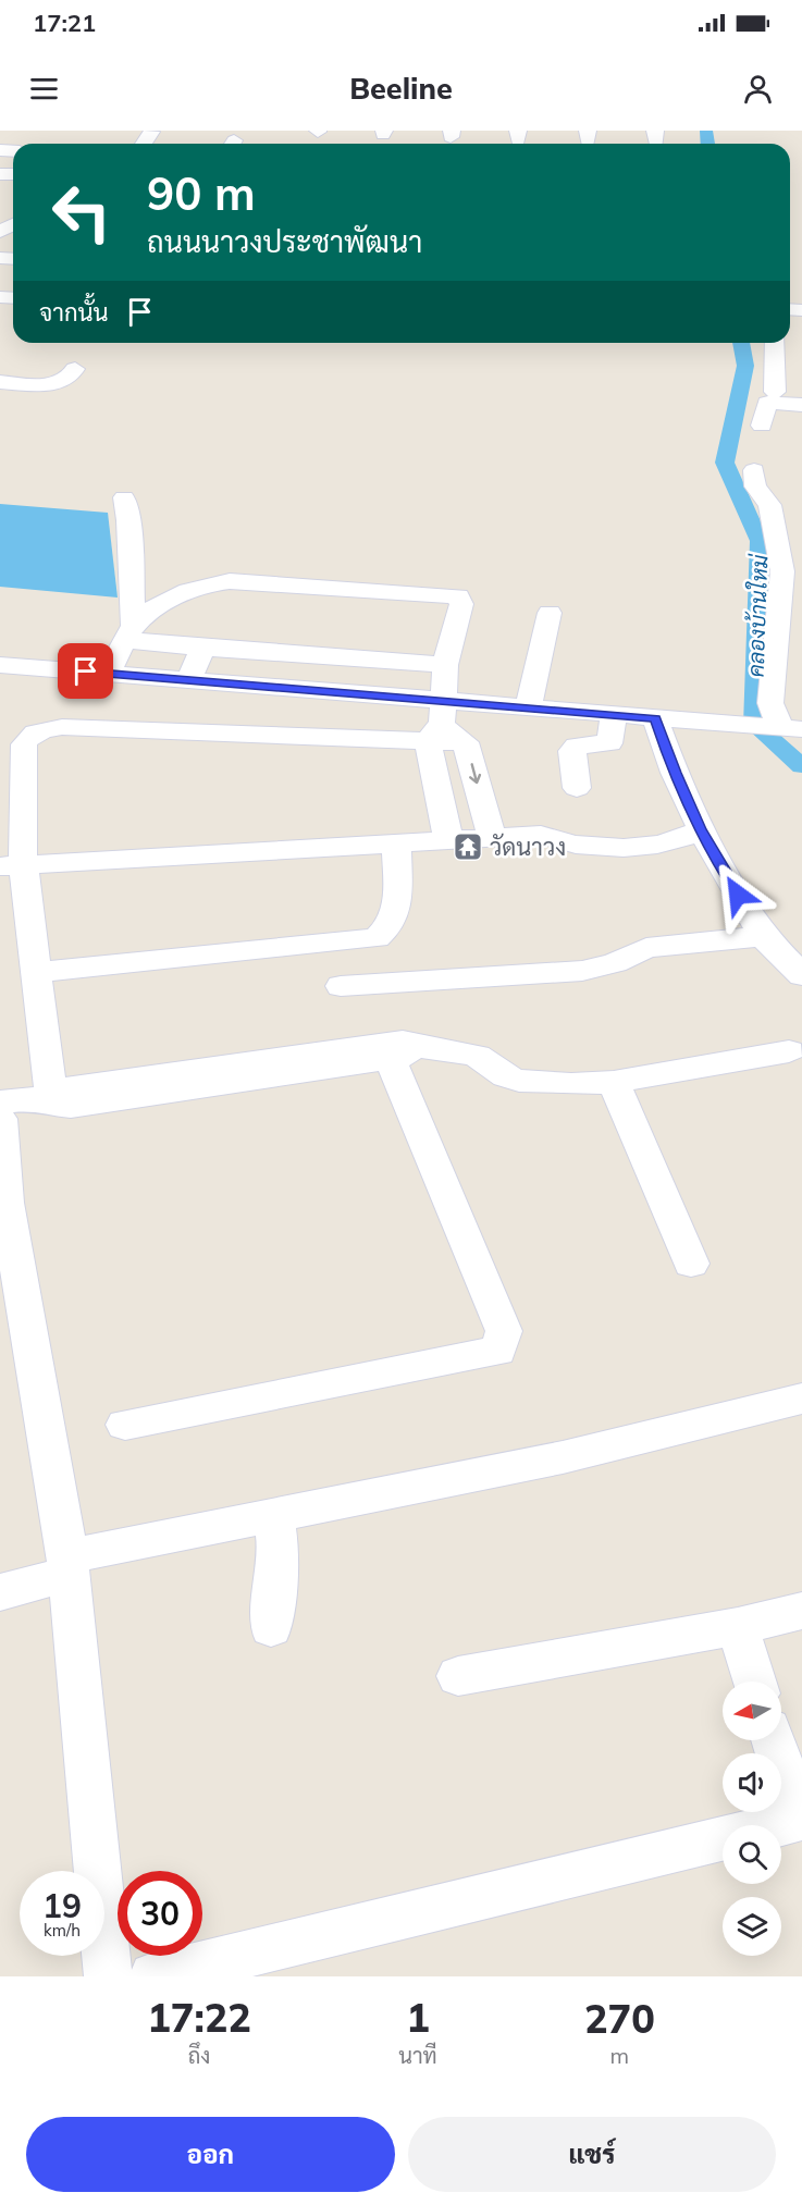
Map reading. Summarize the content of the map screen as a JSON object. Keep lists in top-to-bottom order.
{
  "water": ["คลองบ้านใหม่"],
  "places": {
    "temple": ["วัดนาวง"]
  },
  "north": "left",
  "page": {
    "status": "17:21",
    "header": "Beeline",
    "turn": ["90 m", "ถนนนาวงประชาพัฒนา"],
    "then": "จากนั้น",
    "speed": "19 km/h",
    "limit": "30",
    "eta": [
      "17:22",
      "ถึง",
      "1",
      "นาที",
      "270",
      "m"
    ],
    "buttons": ["ออก", "แชร์"]
  }
}
